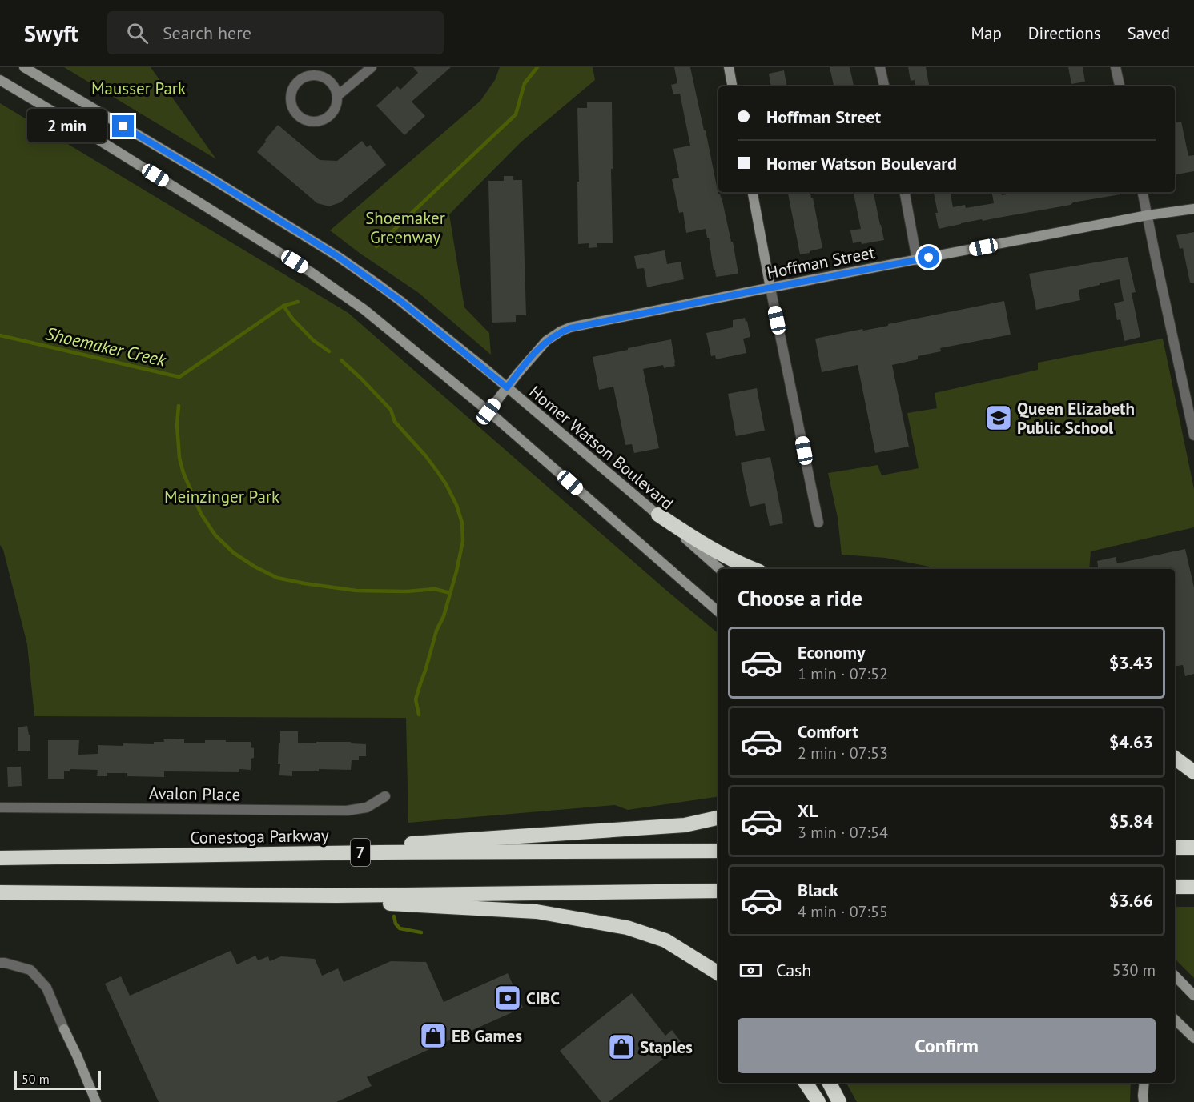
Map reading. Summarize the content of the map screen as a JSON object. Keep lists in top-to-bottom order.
{
  "streets": {
    "highway": ["Conestoga Parkway", "7"],
    "main road": ["Hoffman Street", "Homer Watson Boulevard"],
    "street": ["Avalon Place"]
  },
  "crossings": [
    ["Hoffman Street", "Homer Watson Boulevard"]
  ],
  "water": ["Shoemaker Creek"],
  "parks": ["Mausser Park", "Shoemaker Greenway", "Meinzinger Park"],
  "places": {
    "school or university": ["Queen Elizabeth Public School"],
    "bank": ["CIBC"],
    "shop": ["EB Games", "Staples"]
  },
  "scale_bar": "50 m",
  "page": {
    "header": "Swyft",
    "search": "Search here",
    "nav": ["Map", "Directions", "Saved"],
    "banner": ["Hoffman Street", "Homer Watson Boulevard"],
    "bubble": "2 min",
    "heading": "Choose a ride",
    "list": [
      {
        "name": "Economy",
        "note": "1 min · 07:52",
        "value": "$3.43"
      },
      {
        "name": "Comfort",
        "note": "2 min · 07:53",
        "value": "$4.63"
      },
      {
        "name": "XL",
        "note": "3 min · 07:54",
        "value": "$5.84"
      },
      {
        "name": "Black",
        "note": "4 min · 07:55",
        "value": "$3.66"
      }
    ],
    "pay": ["Cash", "530 m"],
    "buttons": "Confirm",
    "scale": "50 m"
  }
}
